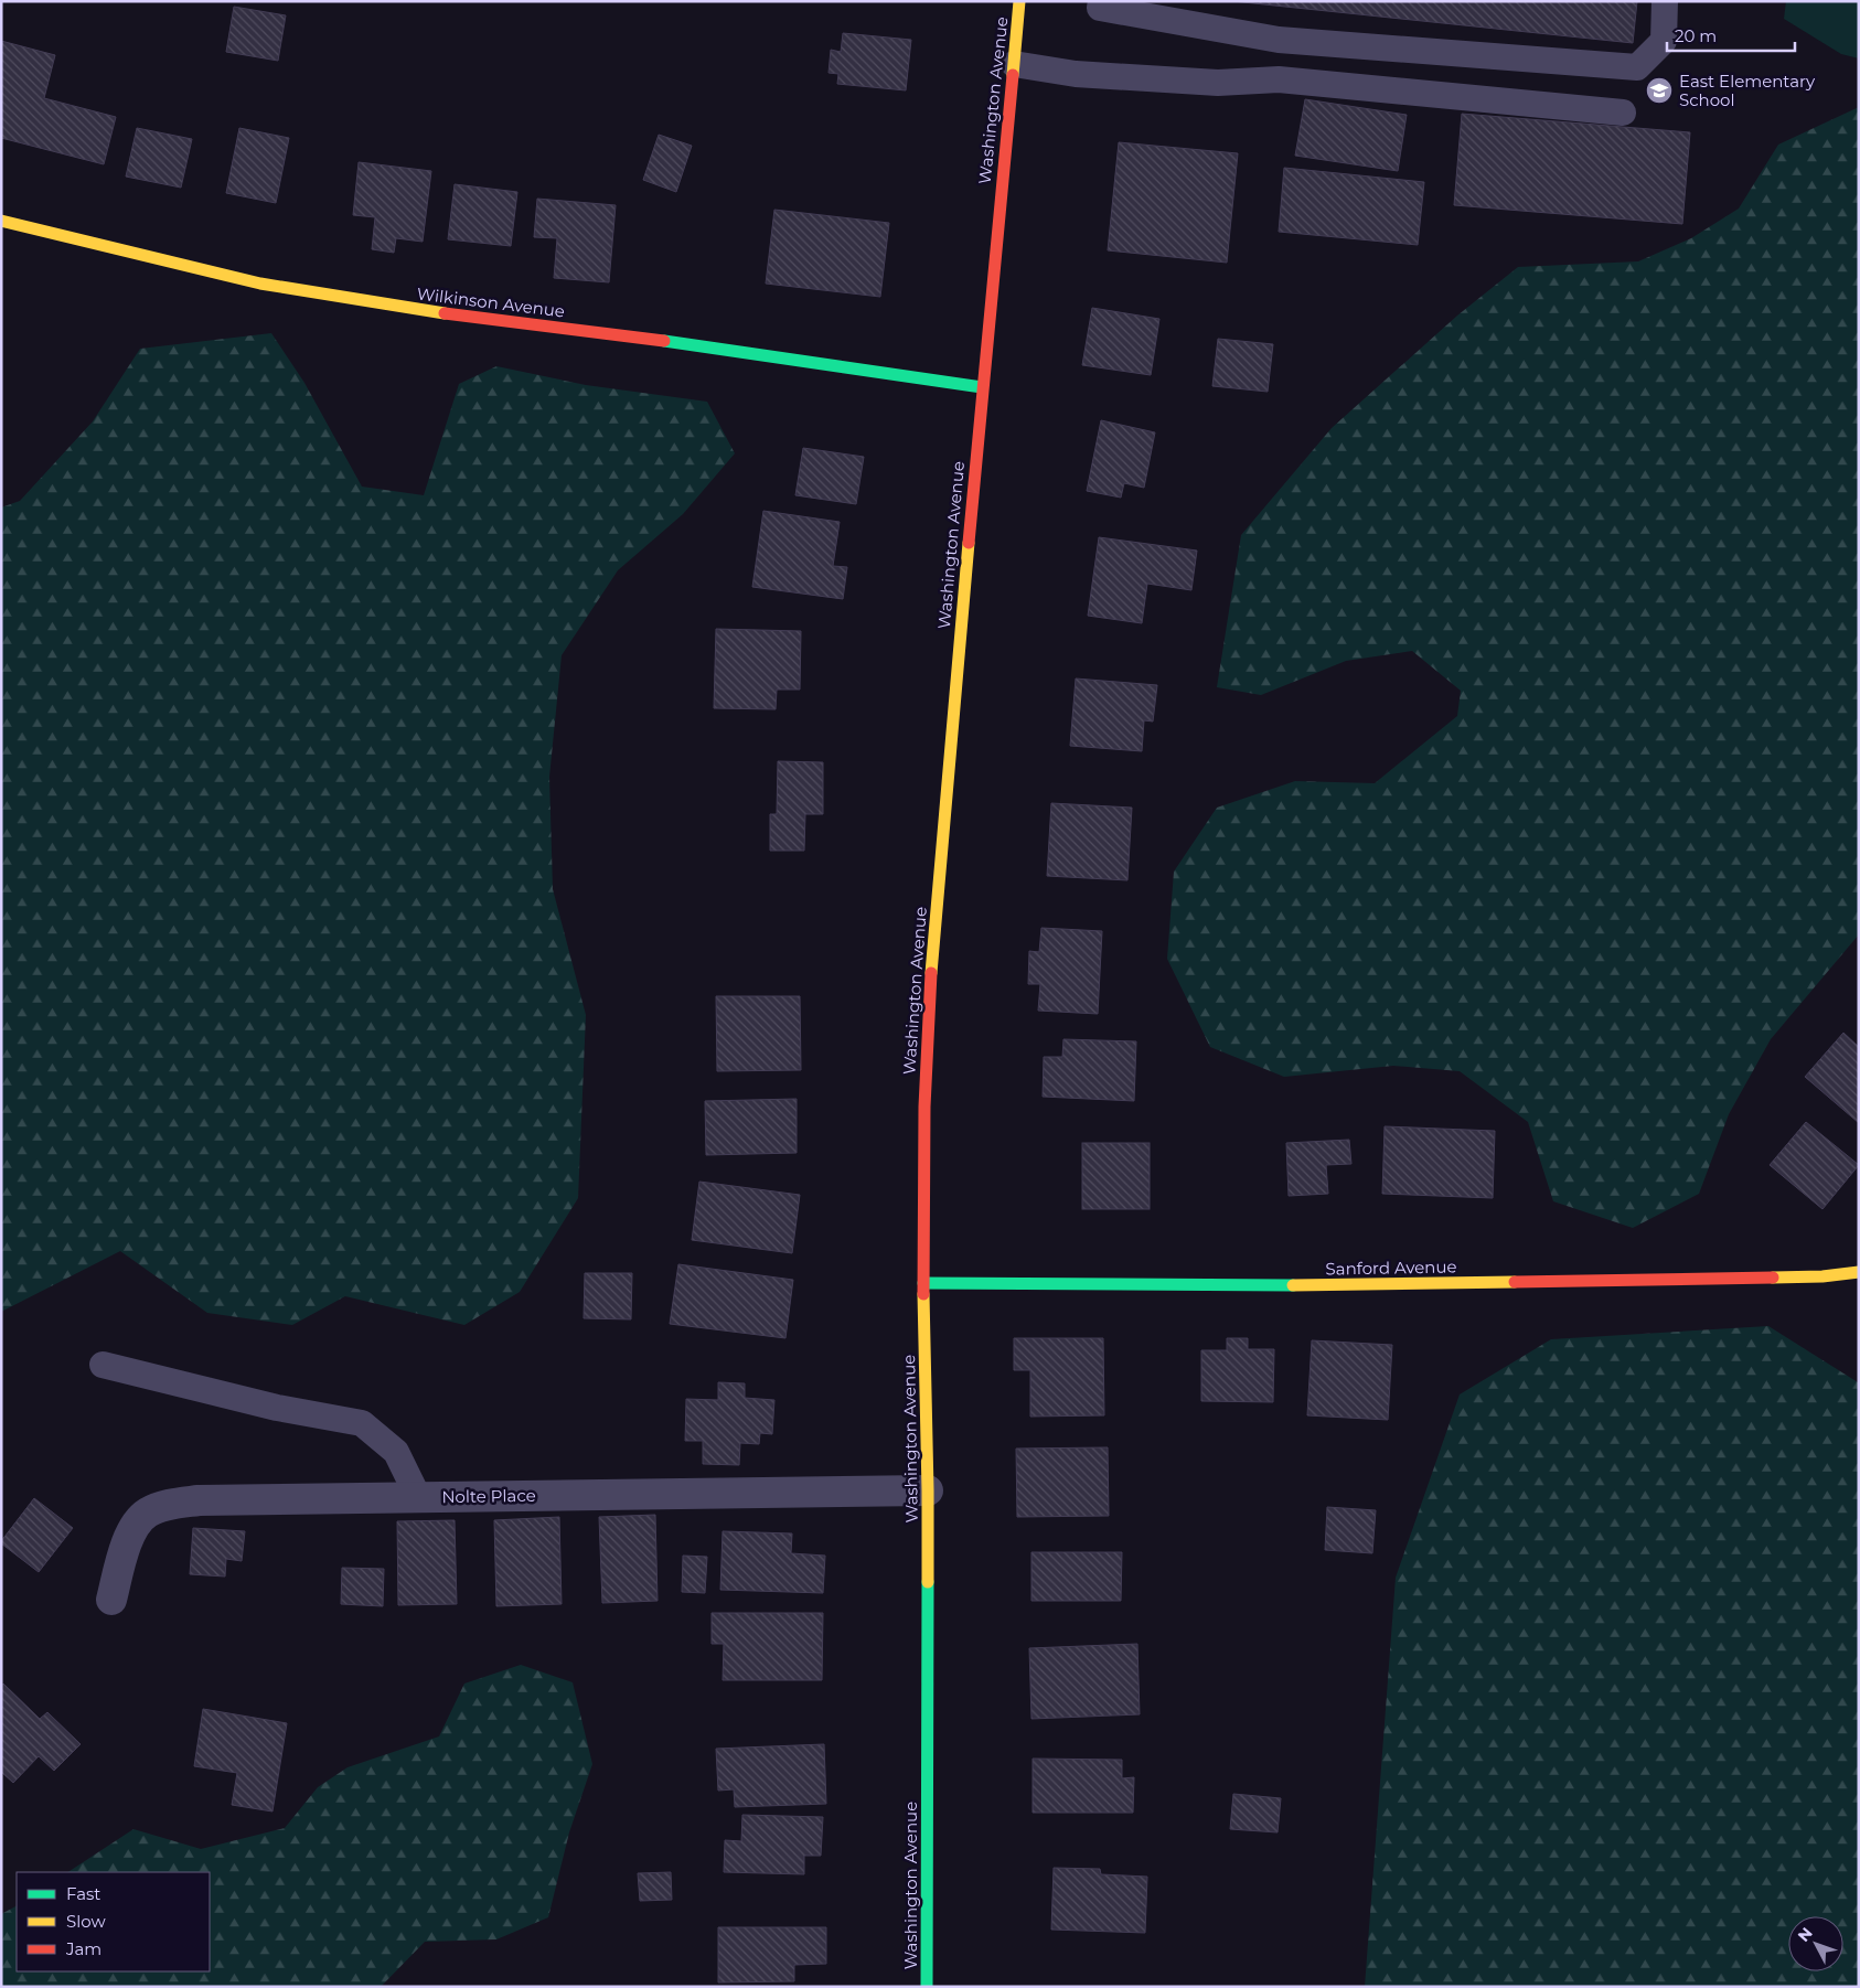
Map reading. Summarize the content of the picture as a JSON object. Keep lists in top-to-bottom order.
{
  "streets": {
    "main road": ["Washington Avenue", "Wilkinson Avenue", "Sanford Avenue"],
    "street": ["Nolte Place"]
  },
  "crossings": [
    ["Washington Avenue", "Wilkinson Avenue"],
    ["Washington Avenue", "Sanford Avenue"],
    ["Washington Avenue", "Nolte Place"]
  ],
  "places": {
    "school or university": ["East Elementary School"]
  },
  "legend": ["Fast", "Slow", "Jam"],
  "scale_bar": "20 m",
  "north": "top left"
}
